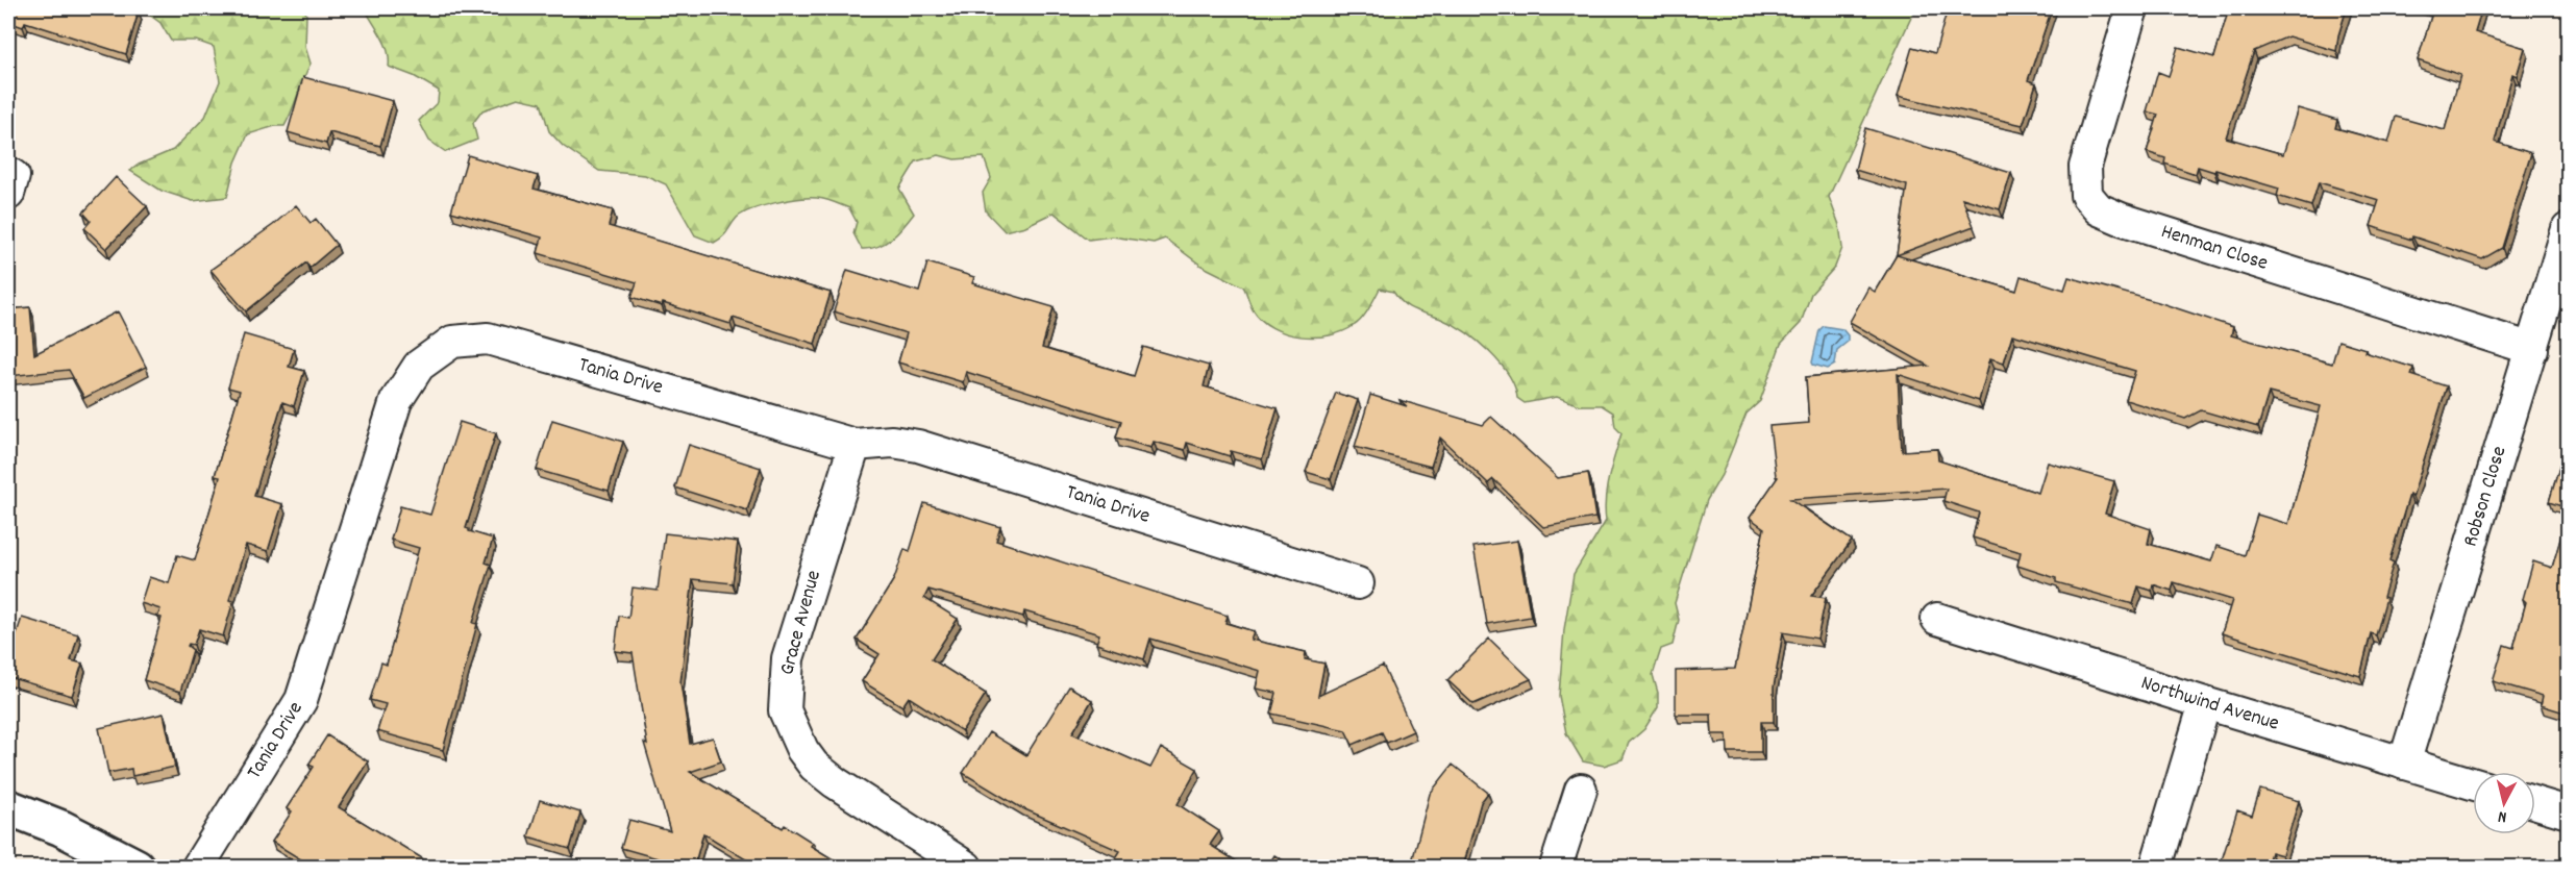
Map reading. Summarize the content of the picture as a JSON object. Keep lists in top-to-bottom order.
{
  "streets": {
    "street": [
      "Henman Close",
      "Tania Drive",
      "Robson Close",
      "Grace Avenue",
      "Northwind Avenue"
    ]
  },
  "crossings": [
    ["Henman Close", "Robson Close"],
    ["Tania Drive", "Grace Avenue"],
    ["Robson Close", "Northwind Avenue"]
  ],
  "north": "bottom"
}
